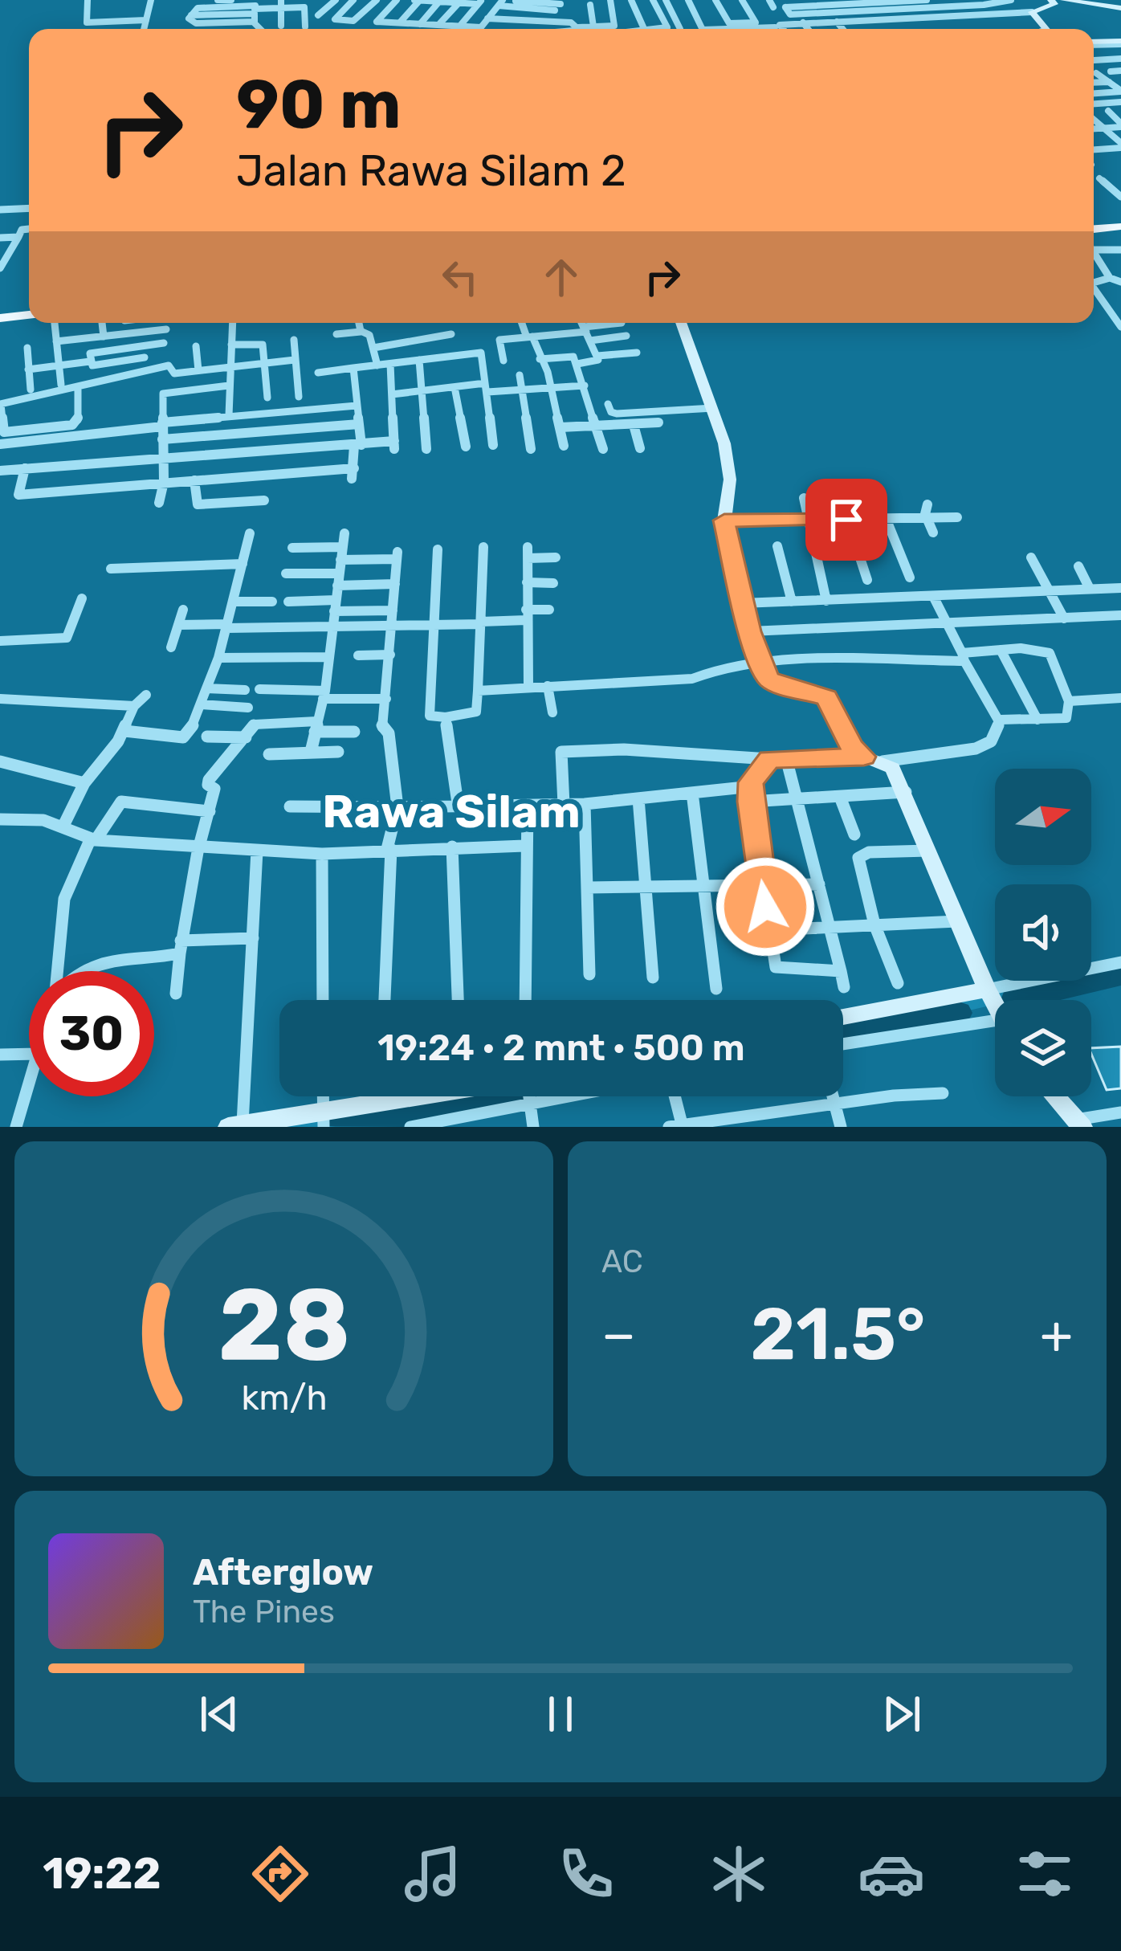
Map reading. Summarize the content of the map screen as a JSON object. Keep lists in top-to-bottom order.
{
  "districts": ["Rawa Silam"],
  "north": "right",
  "page": {
    "turn": ["90 m", "Jalan Rawa Silam 2"],
    "limit": "30",
    "trip": "19:24 · 2 mnt · 500 m",
    "tile": "AC",
    "heat": ["−", "21.5°", "+"],
    "song": ["Afterglow", "The Pines"],
    "tabs": "19:22",
    "gauge": ["28", "km/h"]
  }
}
